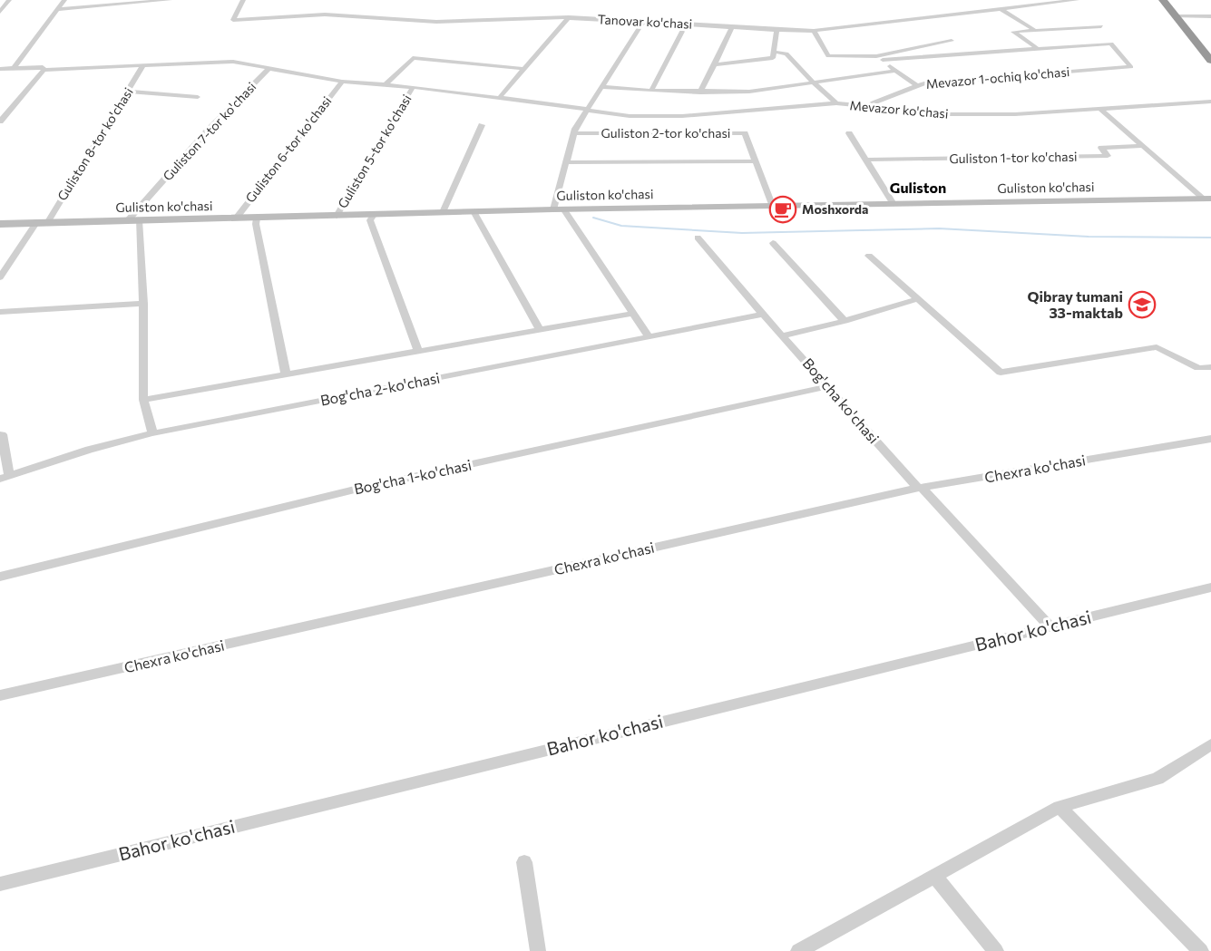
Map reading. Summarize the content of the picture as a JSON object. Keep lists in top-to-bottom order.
{
  "streets": {
    "main road": ["Guliston ko'chasi"],
    "street": [
      "Tanovar ko'chasi",
      "Mevazor 1-ochiq ko'chasi",
      "Mevazor ko'chasi",
      "Guliston 7-tor ko'chasi",
      "Guliston 2-tor ko'chasi",
      "Guliston 8-tor ko'chasi",
      "Guliston 6-tor ko'chasi",
      "Guliston 5-tor ko'chasi",
      "Guliston 1-tor ko'chasi",
      "Bog'cha 2-ko'chasi",
      "Bog'cha ko'chasi",
      "Chexra ko'chasi",
      "Bog'cha 1-ko'chasi",
      "Bahor ko'chasi"
    ]
  },
  "crossings": [
    ["Mevazor 1-ochiq ko'chasi", "Mevazor ko'chasi"],
    ["Mevazor ko'chasi", "Guliston 7-tor ko'chasi"],
    ["Mevazor ko'chasi", "Guliston 8-tor ko'chasi"],
    ["Mevazor ko'chasi", "Guliston 6-tor ko'chasi"],
    ["Mevazor ko'chasi", "Guliston 5-tor ko'chasi"],
    ["Guliston 7-tor ko'chasi", "Guliston ko'chasi"],
    ["Guliston 2-tor ko'chasi", "Guliston ko'chasi"],
    ["Guliston 8-tor ko'chasi", "Guliston ko'chasi"],
    ["Guliston 6-tor ko'chasi", "Guliston ko'chasi"],
    ["Guliston 5-tor ko'chasi", "Guliston ko'chasi"],
    ["Bog'cha 2-ko'chasi", "Bog'cha ko'chasi"],
    ["Bog'cha ko'chasi", "Chexra ko'chasi"],
    ["Bog'cha ko'chasi", "Bog'cha 1-ko'chasi"],
    ["Bog'cha ko'chasi", "Bahor ko'chasi"]
  ],
  "districts": ["Guliston"],
  "places": {
    "cafe": ["Moshxorda"],
    "school or university": ["Qibray tumani 33-maktab"]
  }
}
